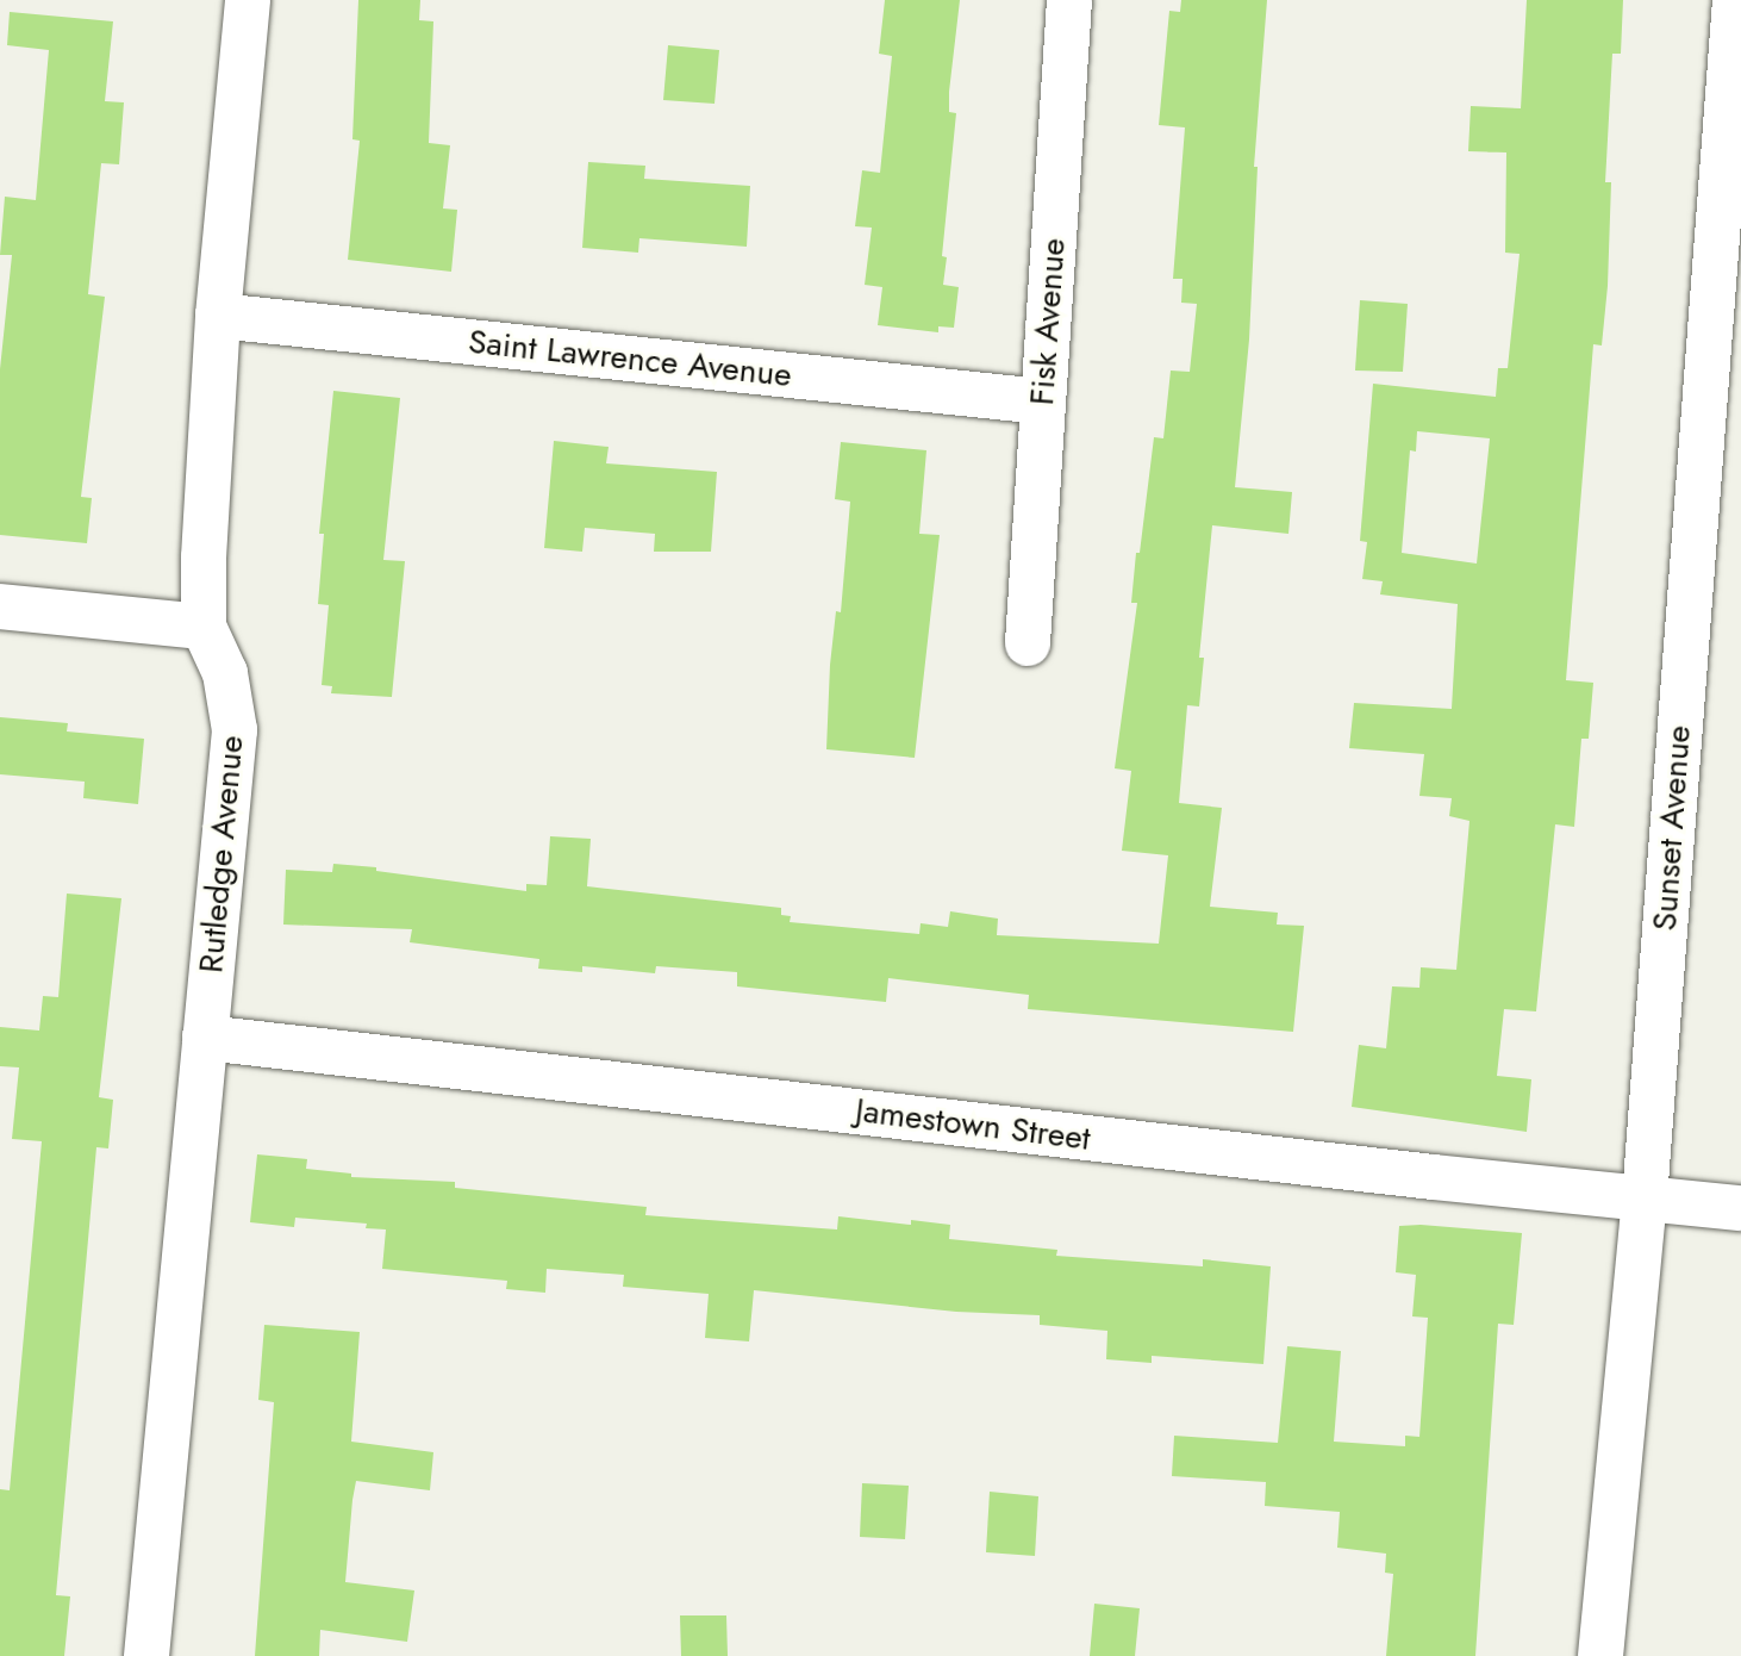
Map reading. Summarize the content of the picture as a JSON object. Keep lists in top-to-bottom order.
{
  "streets": {
    "street": [
      "Fisk Avenue",
      "Saint Lawrence Avenue",
      "Sunset Avenue",
      "Rutledge Avenue",
      "Jamestown Street"
    ]
  },
  "crossings": [
    ["Fisk Avenue", "Saint Lawrence Avenue"],
    ["Saint Lawrence Avenue", "Rutledge Avenue"],
    ["Sunset Avenue", "Jamestown Street"],
    ["Rutledge Avenue", "Jamestown Street"]
  ]
}
